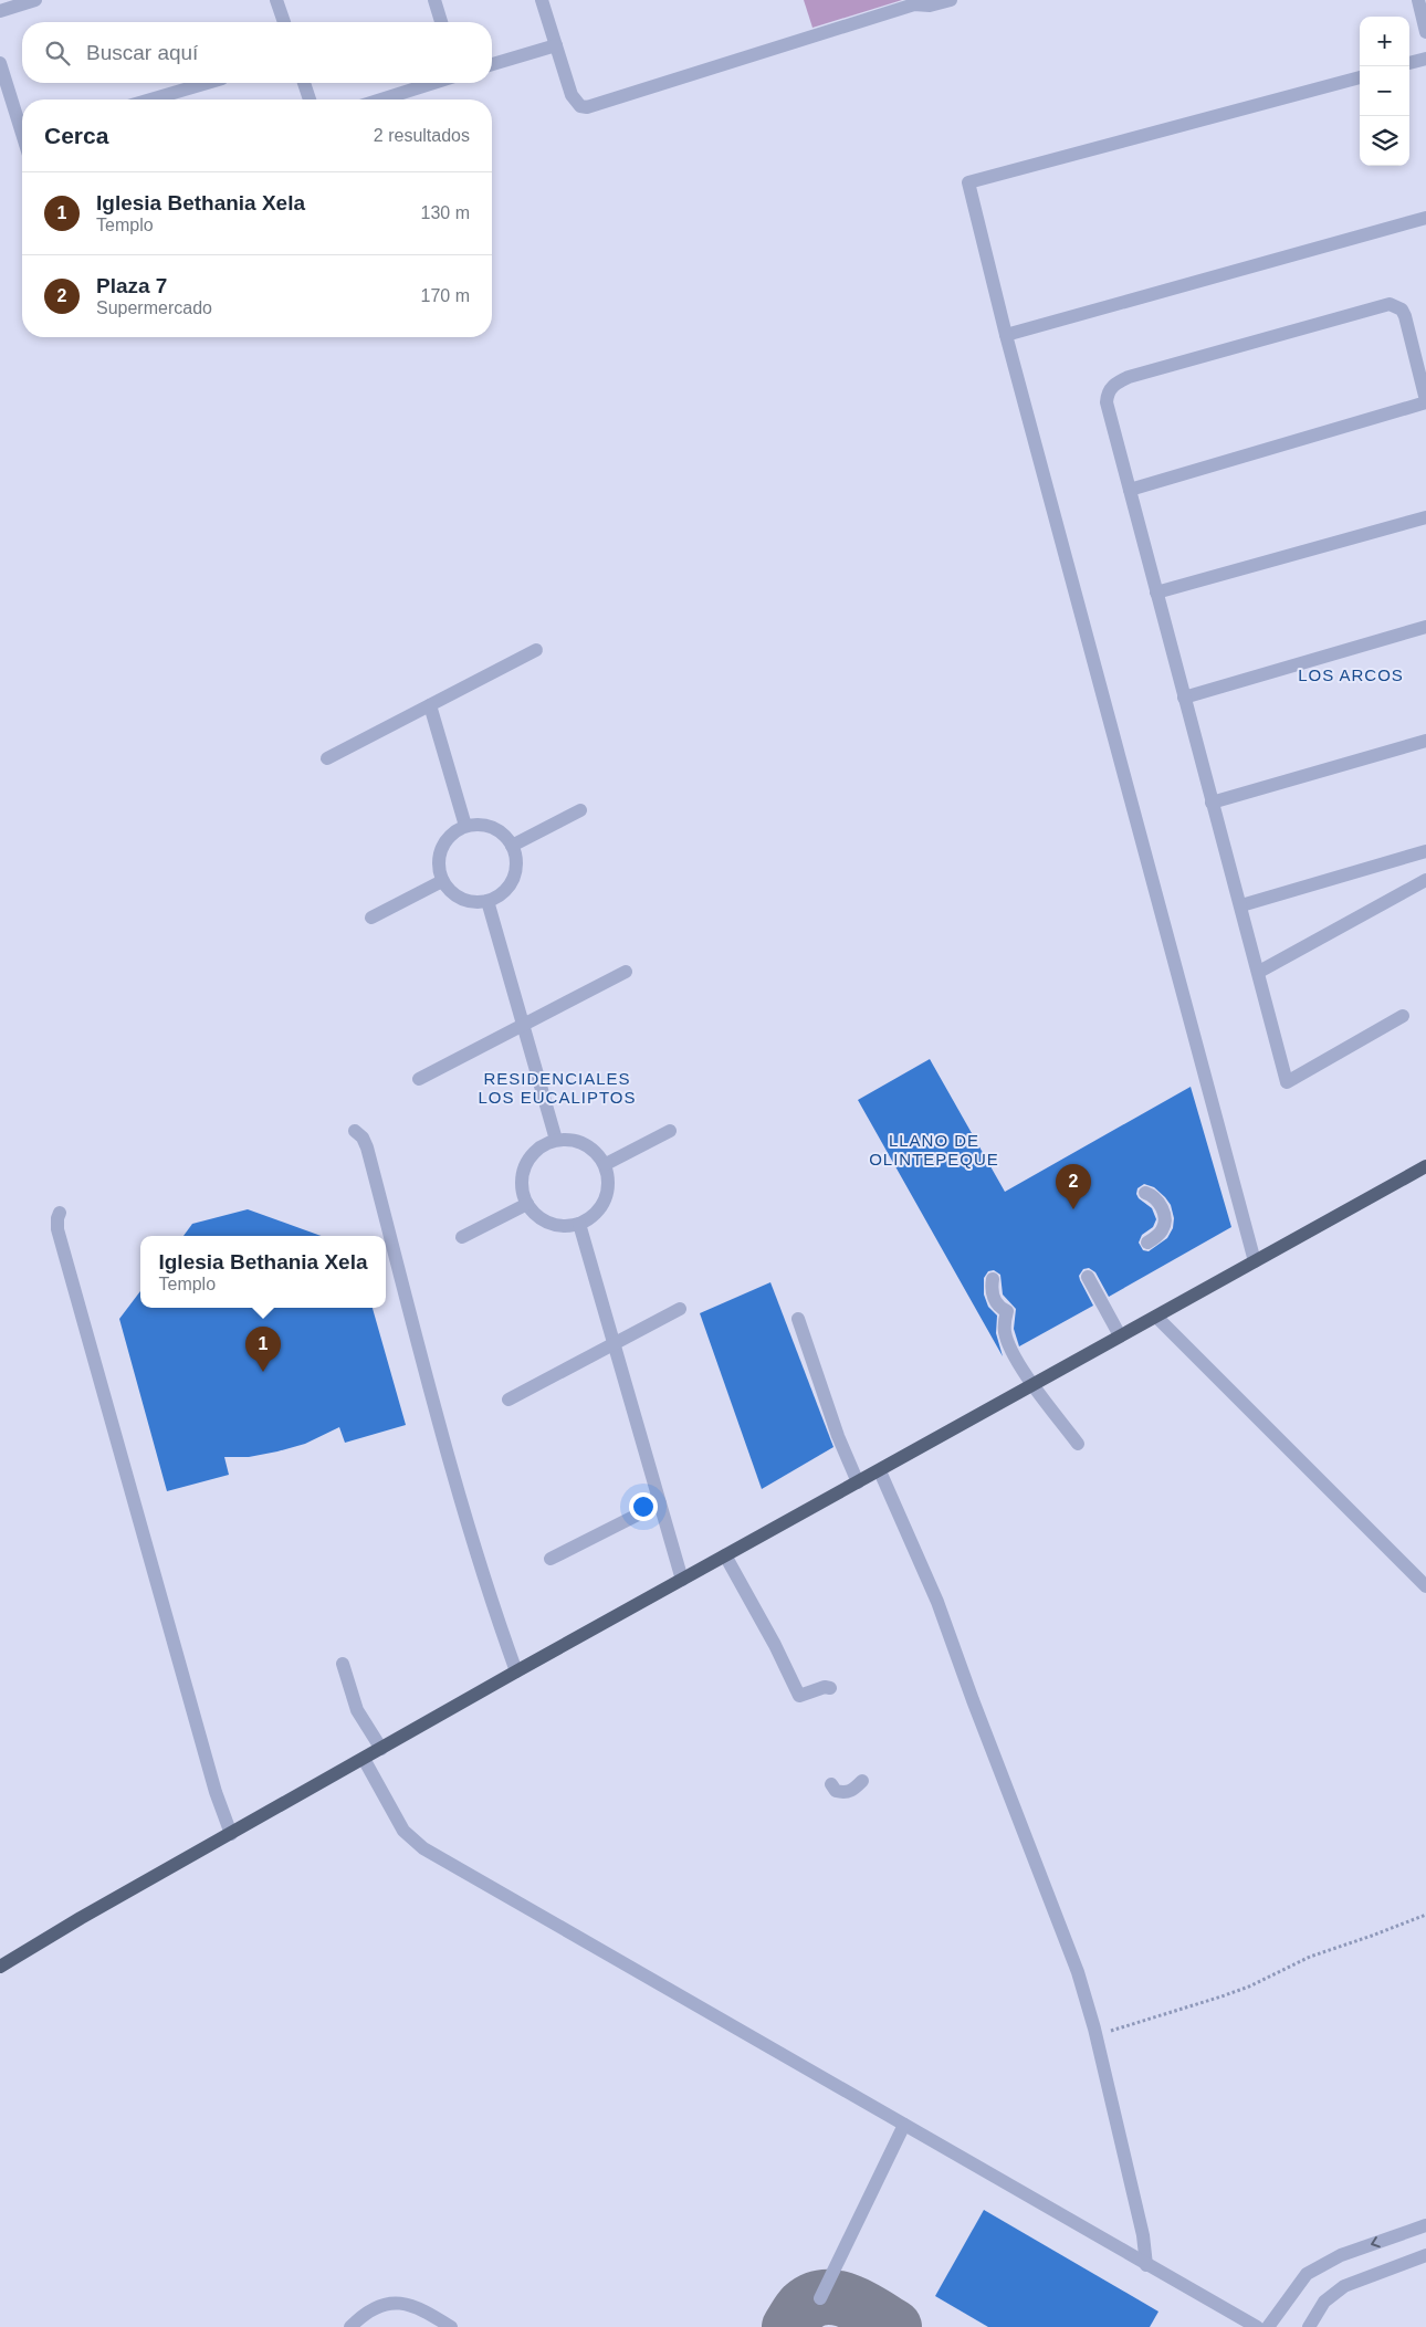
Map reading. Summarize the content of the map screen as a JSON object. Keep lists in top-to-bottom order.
{
  "districts": ["LOS ARCOS", "RESIDENCIALES LOS EUCALIPTOS", "LLANO DE OLINTEPEQUE"],
  "page": {
    "map_buttons": ["+", "−"],
    "search": "Buscar aquí",
    "heading": ["Cerca", "2 resultados"],
    "list": [
      {
        "mark": "1",
        "name": "Iglesia Bethania Xela",
        "note": "Templo",
        "value": "130 m"
      },
      {
        "mark": "2",
        "name": "Plaza 7",
        "note": "Supermercado",
        "value": "170 m"
      }
    ],
    "pins": ["2", "1"],
    "popup": ["Iglesia Bethania Xela", "Templo"]
  }
}
